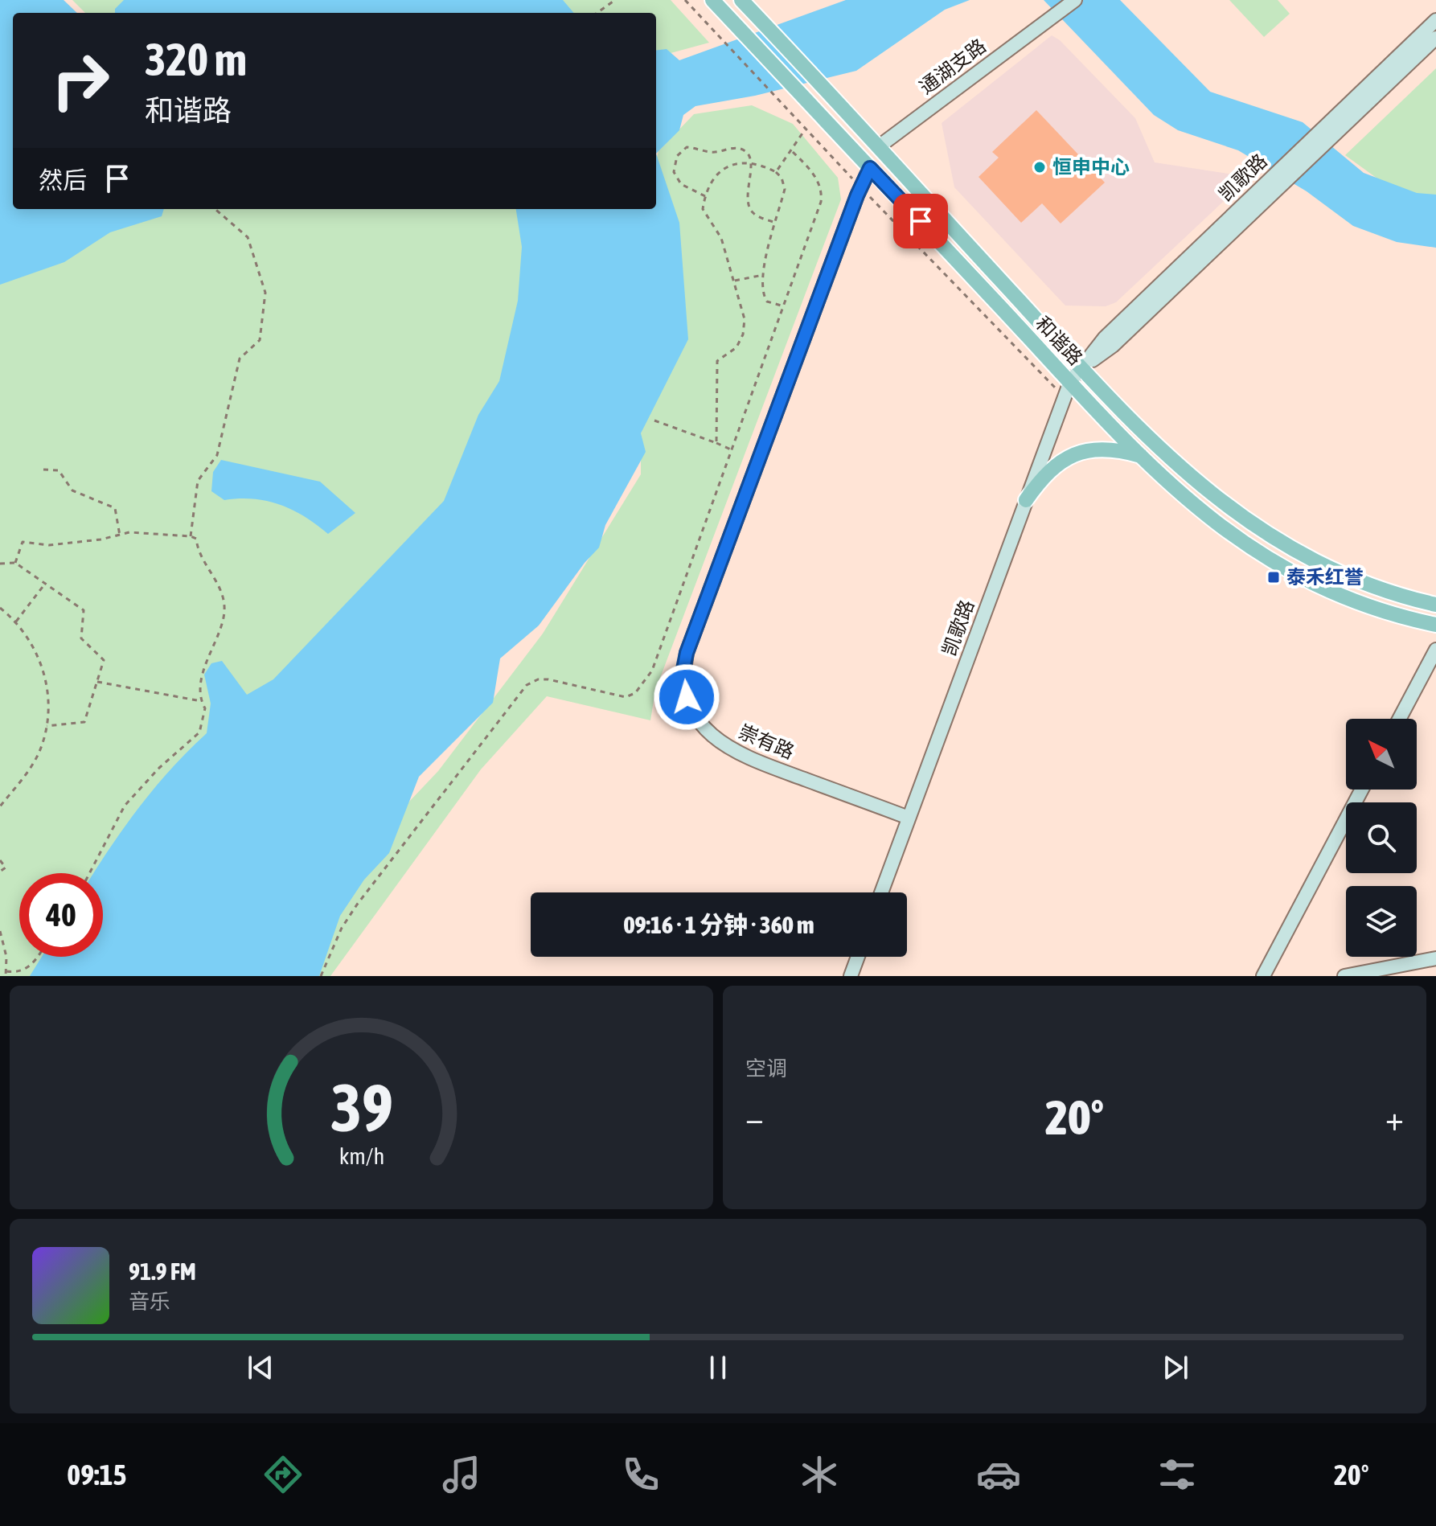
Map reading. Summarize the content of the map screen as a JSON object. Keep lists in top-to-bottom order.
{
  "streets": {
    "main road": ["和谐路"],
    "street": ["通湖支路", "凯歌路", "崇有路"]
  },
  "crossings": [
    ["通湖支路", "和谐路"],
    ["凯歌路", "和谐路"],
    ["凯歌路", "崇有路"],
    ["和谐路", "崇有路"]
  ],
  "places": {
    "other": ["恒申中心"],
    "transit": ["泰禾红誉"]
  },
  "north": "top left",
  "page": {
    "turn": ["320 m", "和谐路"],
    "then": "然后",
    "limit": "40",
    "trip": "09:16 · 1 分钟 · 360 m",
    "tile": "空调",
    "heat": ["−", "20°", "+"],
    "song": ["91.9 FM", "音乐"],
    "tabs": ["09:15", "20°"],
    "gauge": ["39", "km/h"]
  }
}
